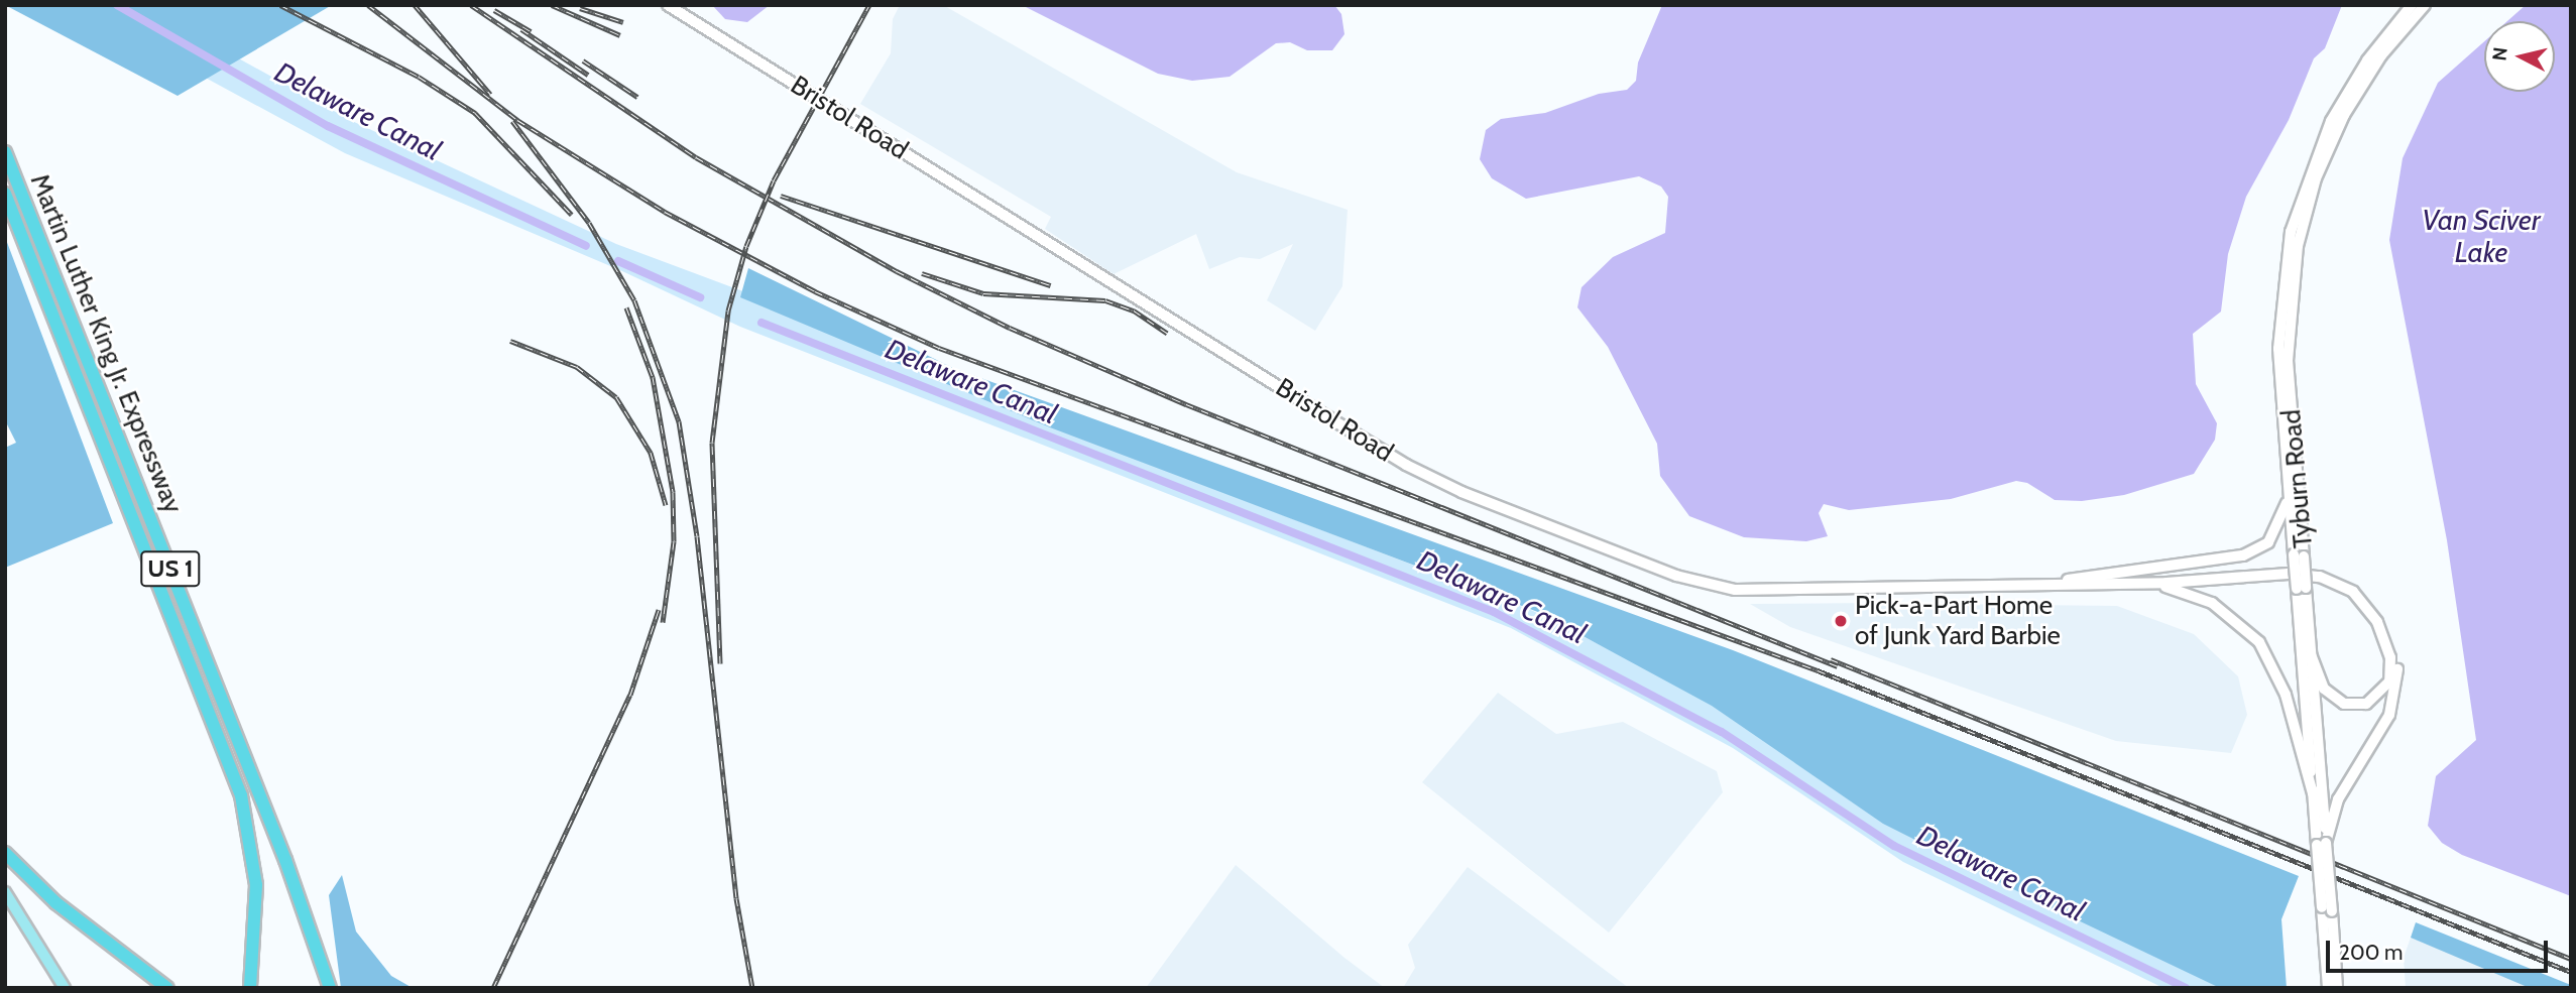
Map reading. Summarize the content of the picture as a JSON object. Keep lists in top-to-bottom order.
{
  "streets": {
    "highway": ["Martin Luther King Jr. Expressway", "US 1"],
    "main road": ["Bristol Road", "Tyburn Road"]
  },
  "water": ["Delaware Canal", "Van Sciver Lake"],
  "places": ["Pick-a-Part Home of Junk Yard Barbie"],
  "scale_bar": "200 m",
  "north": "left"
}
